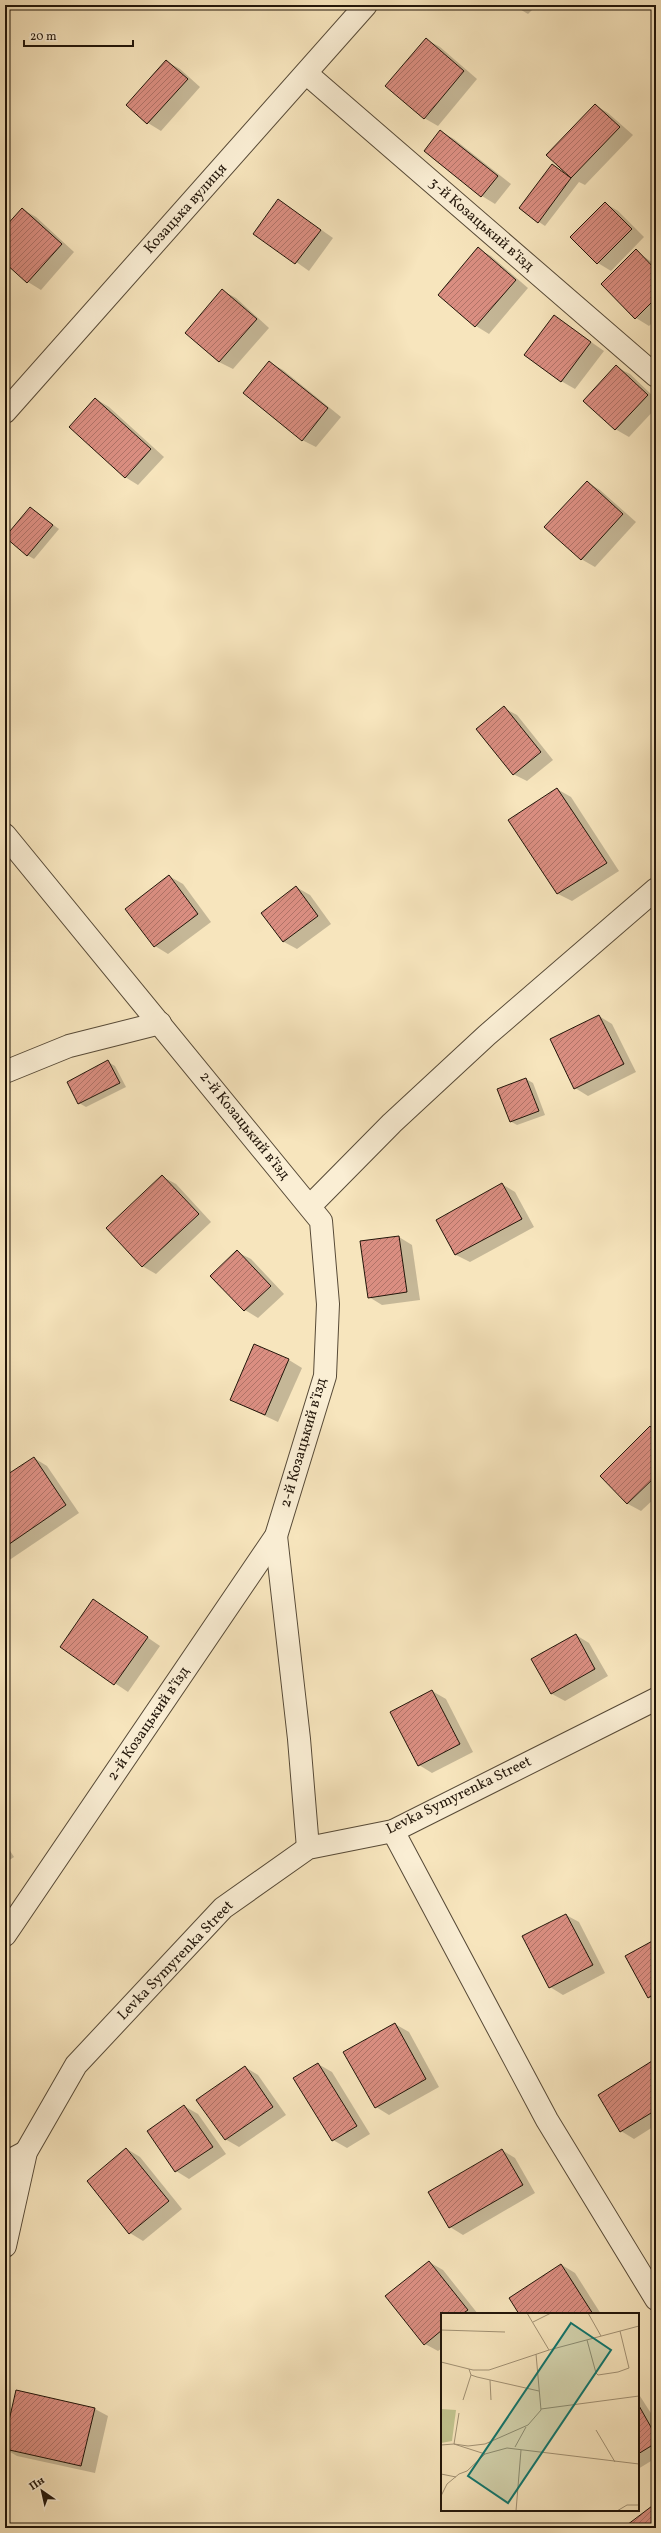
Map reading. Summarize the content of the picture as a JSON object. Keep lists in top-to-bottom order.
{
  "streets": {
    "street": [
      "Козацька вулиця",
      "3-й Козацький в’їзд",
      "2-й Козацький в’їзд",
      "Levka Symyrenka Street"
    ]
  },
  "crossings": [
    ["Козацька вулиця", "3-й Козацький в’їзд"]
  ],
  "scale_bar": "20 m",
  "north": "top left"
}
